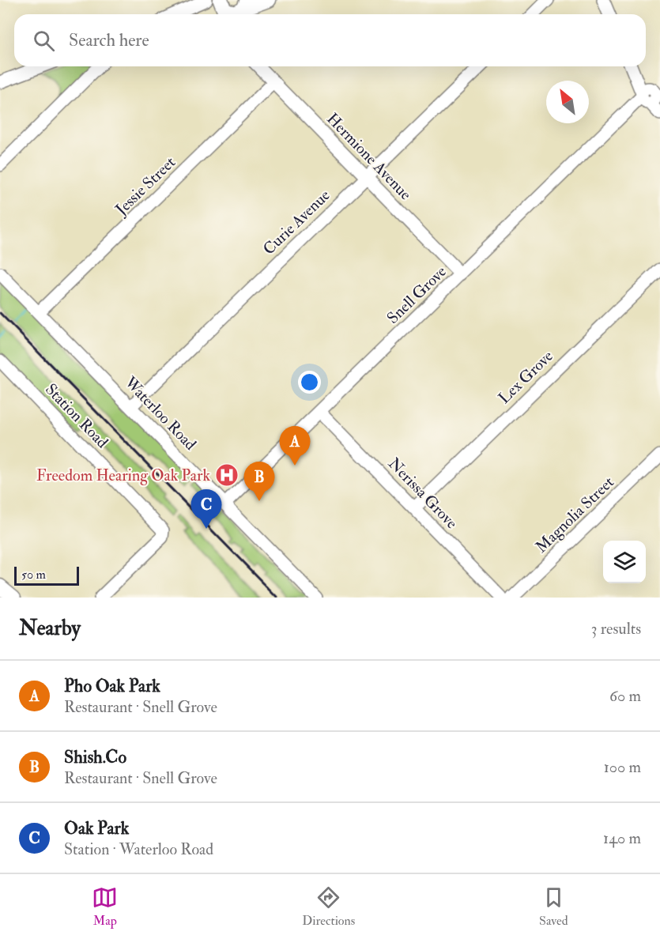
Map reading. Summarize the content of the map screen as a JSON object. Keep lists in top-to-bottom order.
{
  "streets": {
    "street": [
      "Hermione Avenue",
      "Jessie Street",
      "Curie Avenue",
      "Snell Grove",
      "Lex Grove",
      "Waterloo Road",
      "Station Road",
      "Nerissa Grove",
      "Magnolia Street"
    ]
  },
  "crossings": [
    ["Hermione Avenue", "Jessie Street"],
    ["Hermione Avenue", "Curie Avenue"],
    ["Hermione Avenue", "Snell Grove"],
    ["Jessie Street", "Waterloo Road"],
    ["Curie Avenue", "Waterloo Road"],
    ["Snell Grove", "Waterloo Road"],
    ["Snell Grove", "Nerissa Grove"],
    ["Lex Grove", "Nerissa Grove"]
  ],
  "places": {
    "hospital": ["Freedom Hearing Oak Park"]
  },
  "scale_bar": "50 m",
  "north": "top left",
  "page": {
    "search": "Search here",
    "pins": ["A", "B", "C"],
    "scale": "50 m",
    "heading": ["Nearby", "3 results"],
    "list": [
      {
        "mark": "A",
        "name": "Pho Oak Park",
        "note": "Restaurant · Snell Grove",
        "value": "60 m"
      },
      {
        "mark": "B",
        "name": "Shish.Co",
        "note": "Restaurant · Snell Grove",
        "value": "100 m"
      },
      {
        "mark": "C",
        "name": "Oak Park",
        "note": "Station · Waterloo Road",
        "value": "140 m"
      }
    ],
    "nav": ["Map", "Directions", "Saved"]
  }
}
